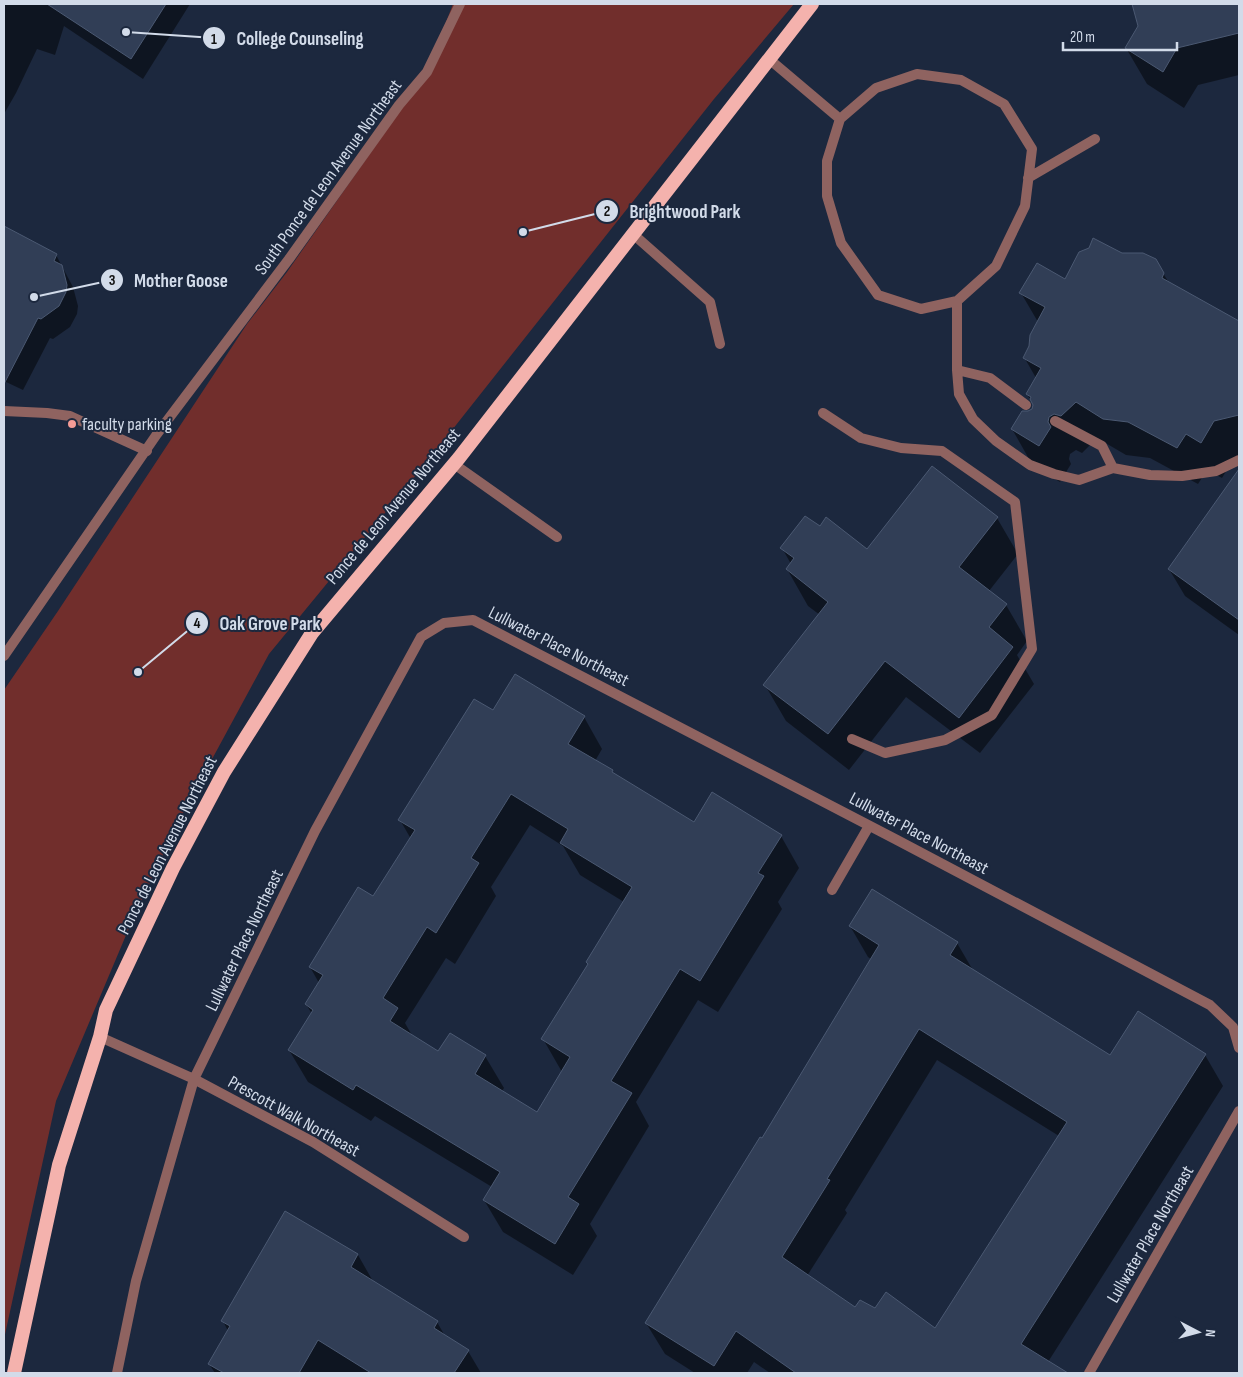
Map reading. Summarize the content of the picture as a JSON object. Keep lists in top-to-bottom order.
{
  "streets": {
    "highway": ["Ponce de Leon Avenue Northeast"],
    "street": ["South Ponce de Leon Avenue Northeast", "Lullwater Place Northeast", "Prescott Walk Northeast"]
  },
  "crossings": [
    ["Ponce de Leon Avenue Northeast", "Prescott Walk Northeast"],
    ["Lullwater Place Northeast", "Prescott Walk Northeast"]
  ],
  "places": [
    "College Counseling",
    "Brightwood Park",
    "Mother Goose",
    "faculty parking",
    "Oak Grove Park"
  ],
  "scale_bar": "20 m",
  "north": "right"
}
